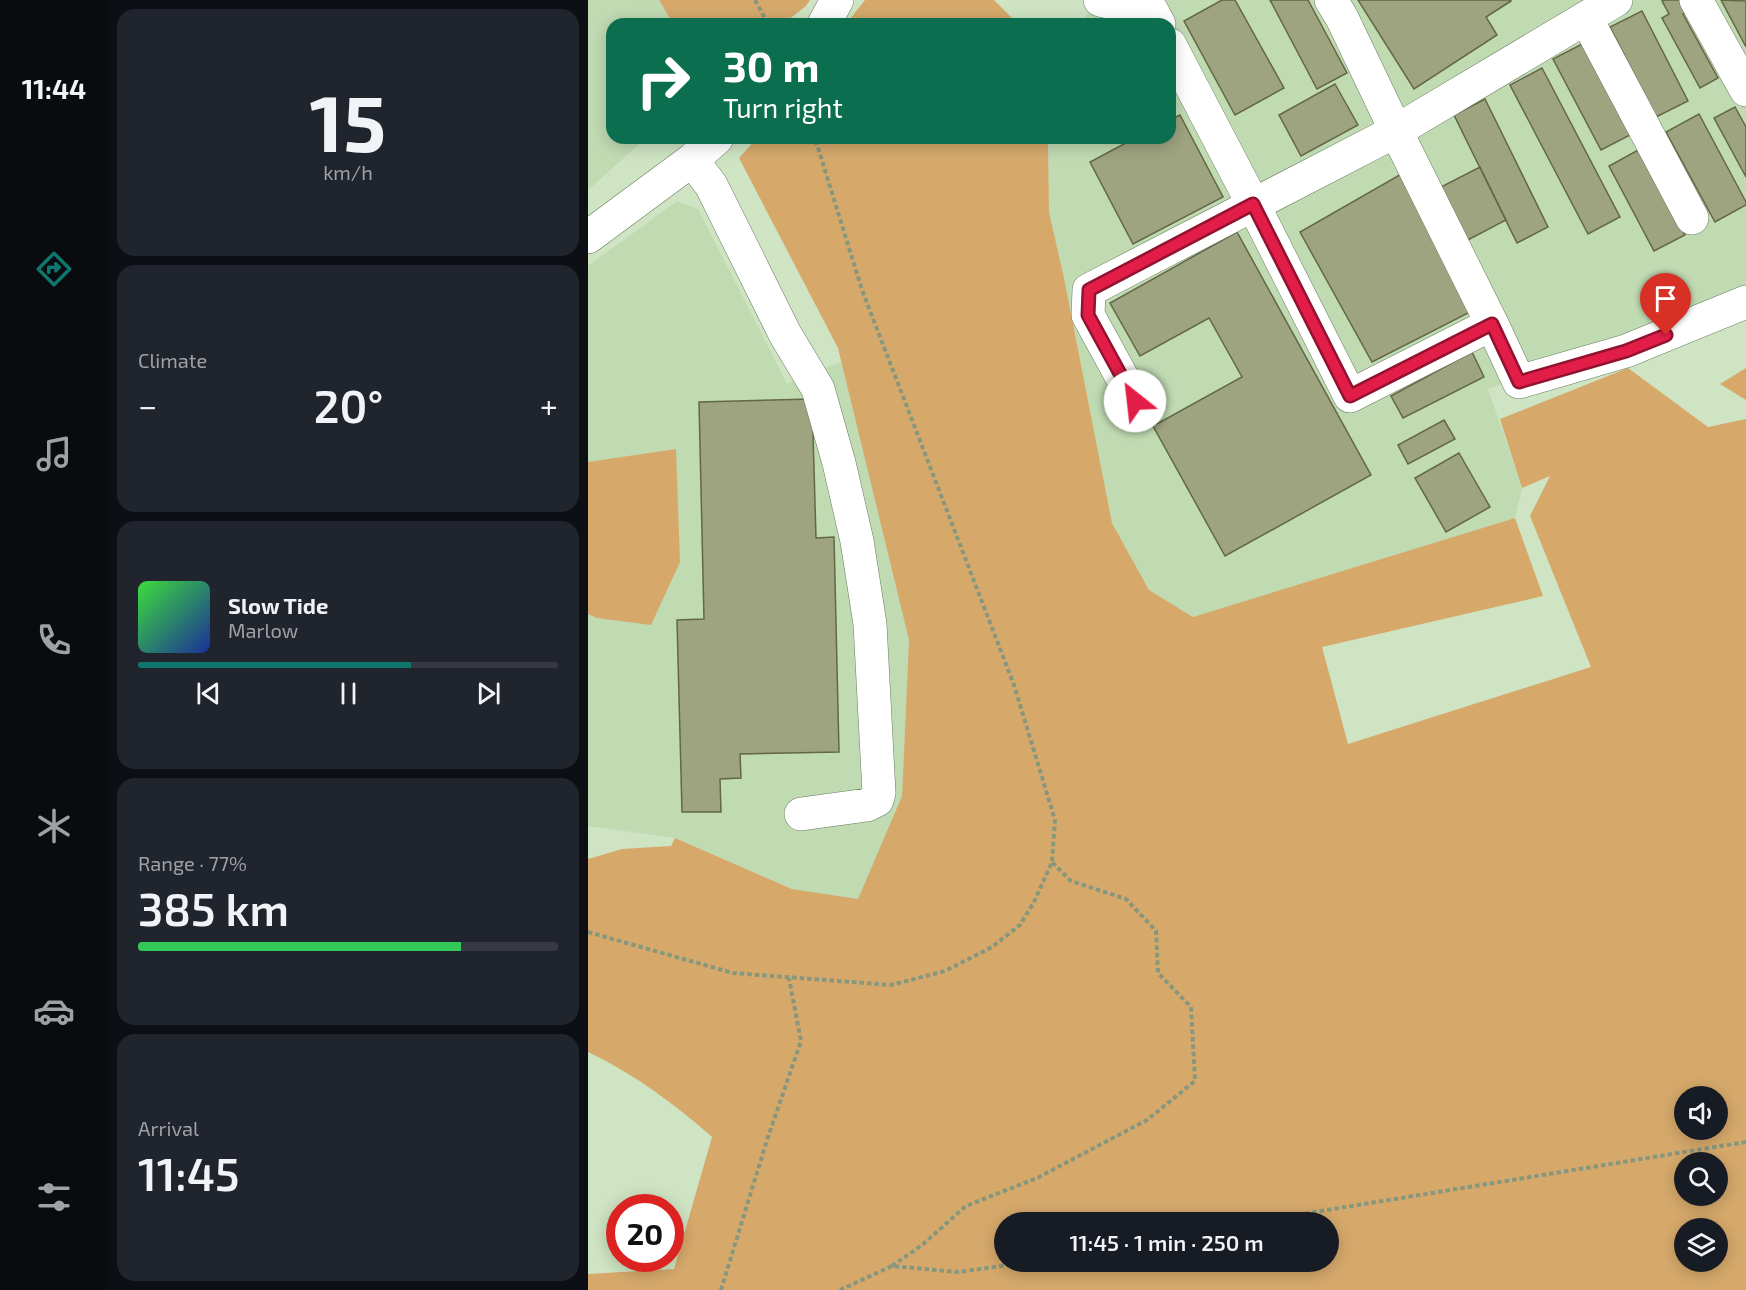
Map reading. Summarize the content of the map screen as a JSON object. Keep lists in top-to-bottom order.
{
  "page": {
    "tabs": "11:44",
    "tile": [
      ["15", "km/h"],
      "Climate",
      ["Range · 77%", "385 km"],
      ["Arrival", "11:45"]
    ],
    "turn": ["30 m", "Turn right"],
    "heat": ["−", "20°", "+"],
    "song": ["Slow Tide", "Marlow"],
    "limit": "20",
    "trip": "11:45 · 1 min · 250 m"
  }
}
